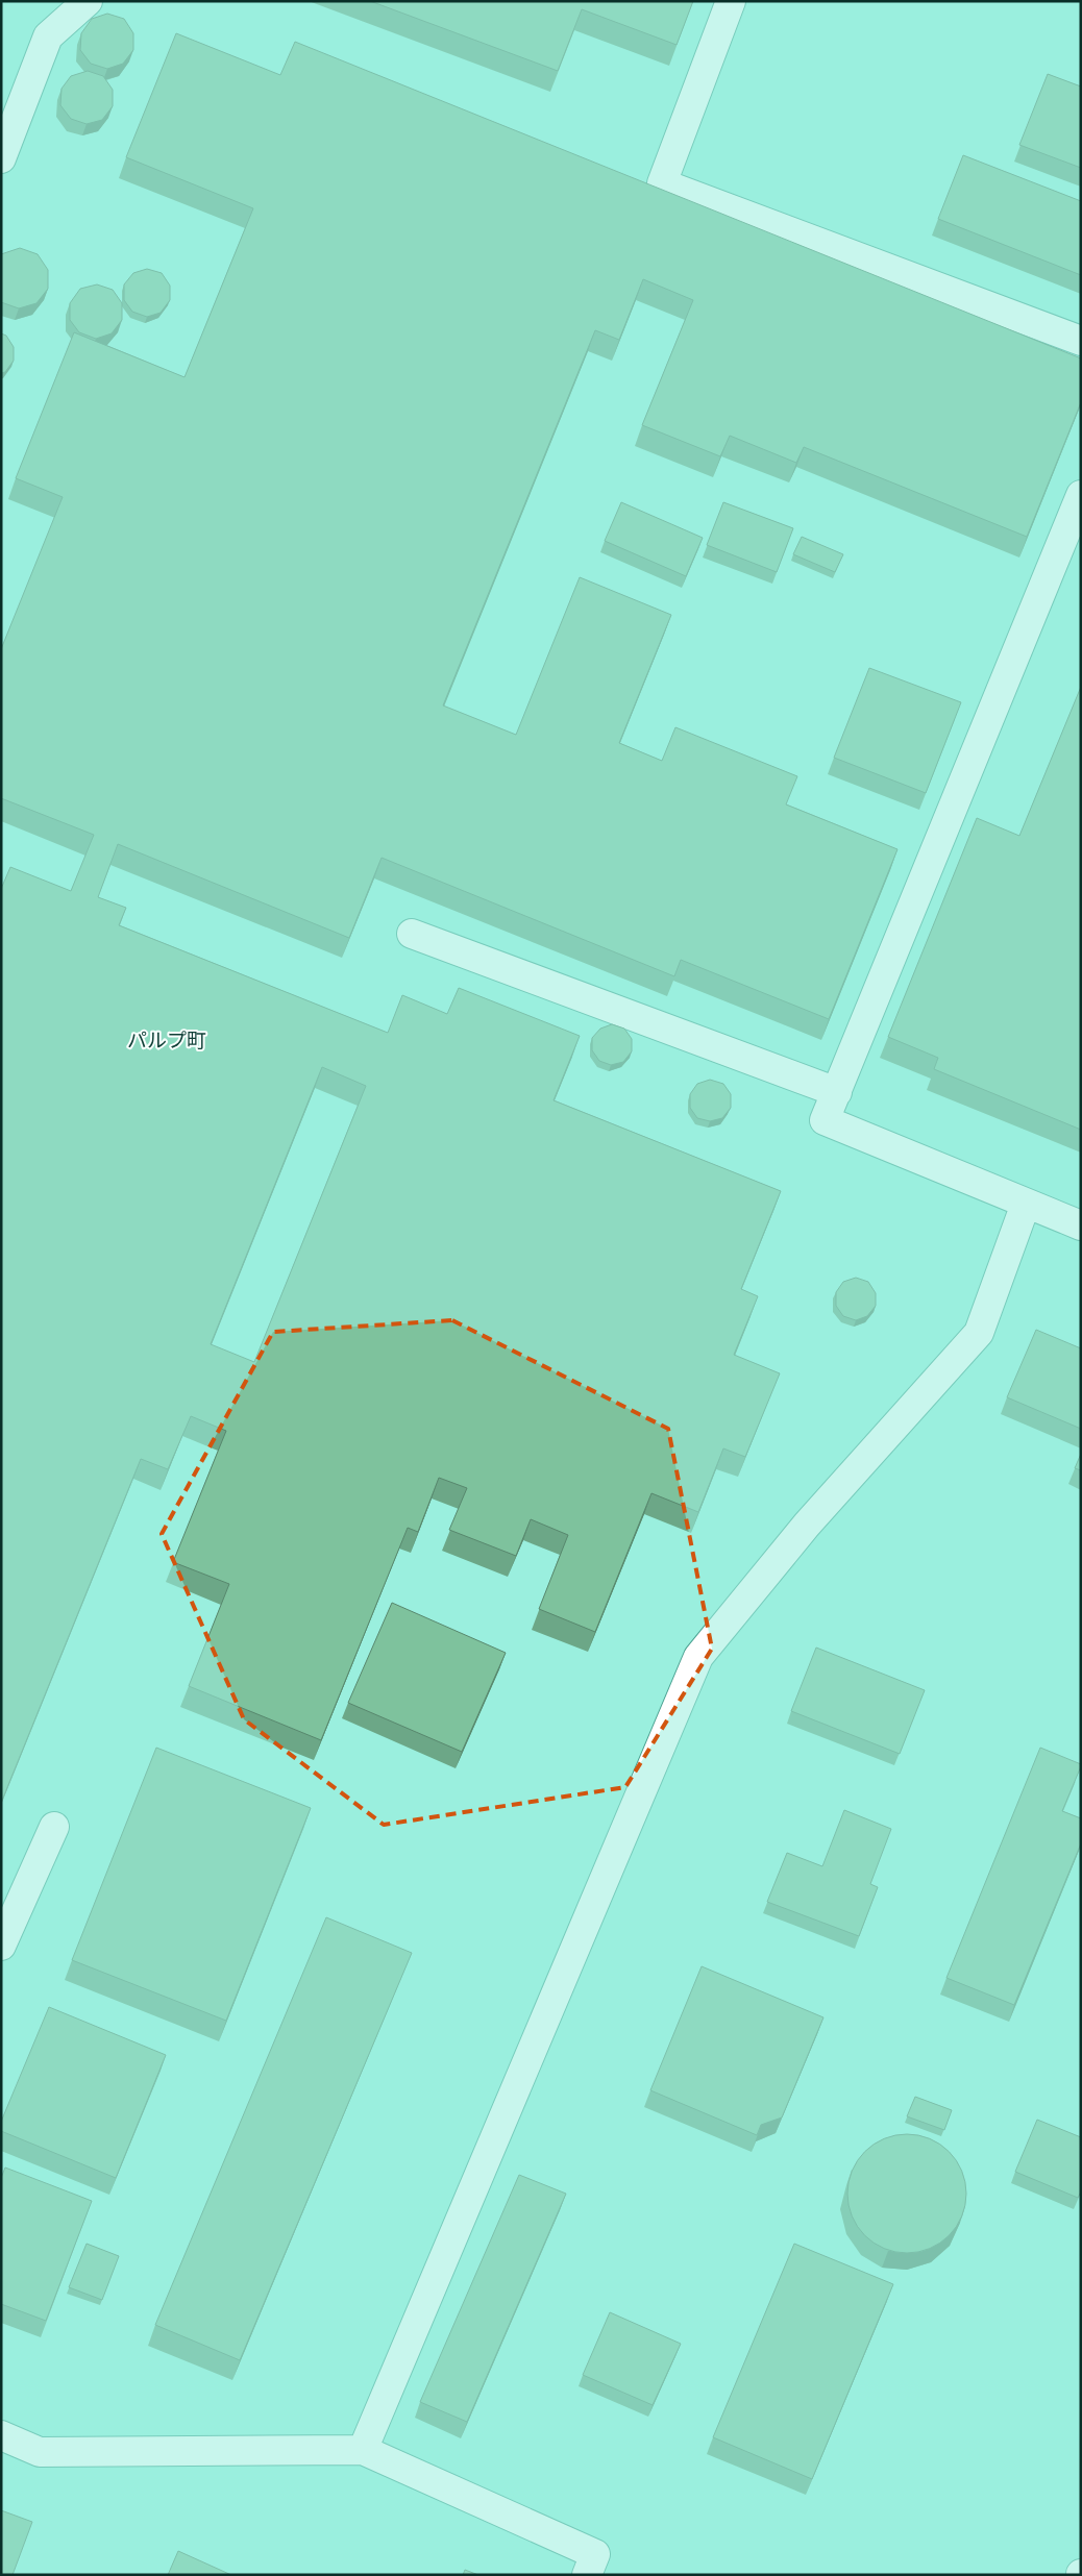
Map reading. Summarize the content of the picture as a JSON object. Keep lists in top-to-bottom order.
{
  "districts": ["パルプ町"]
}
